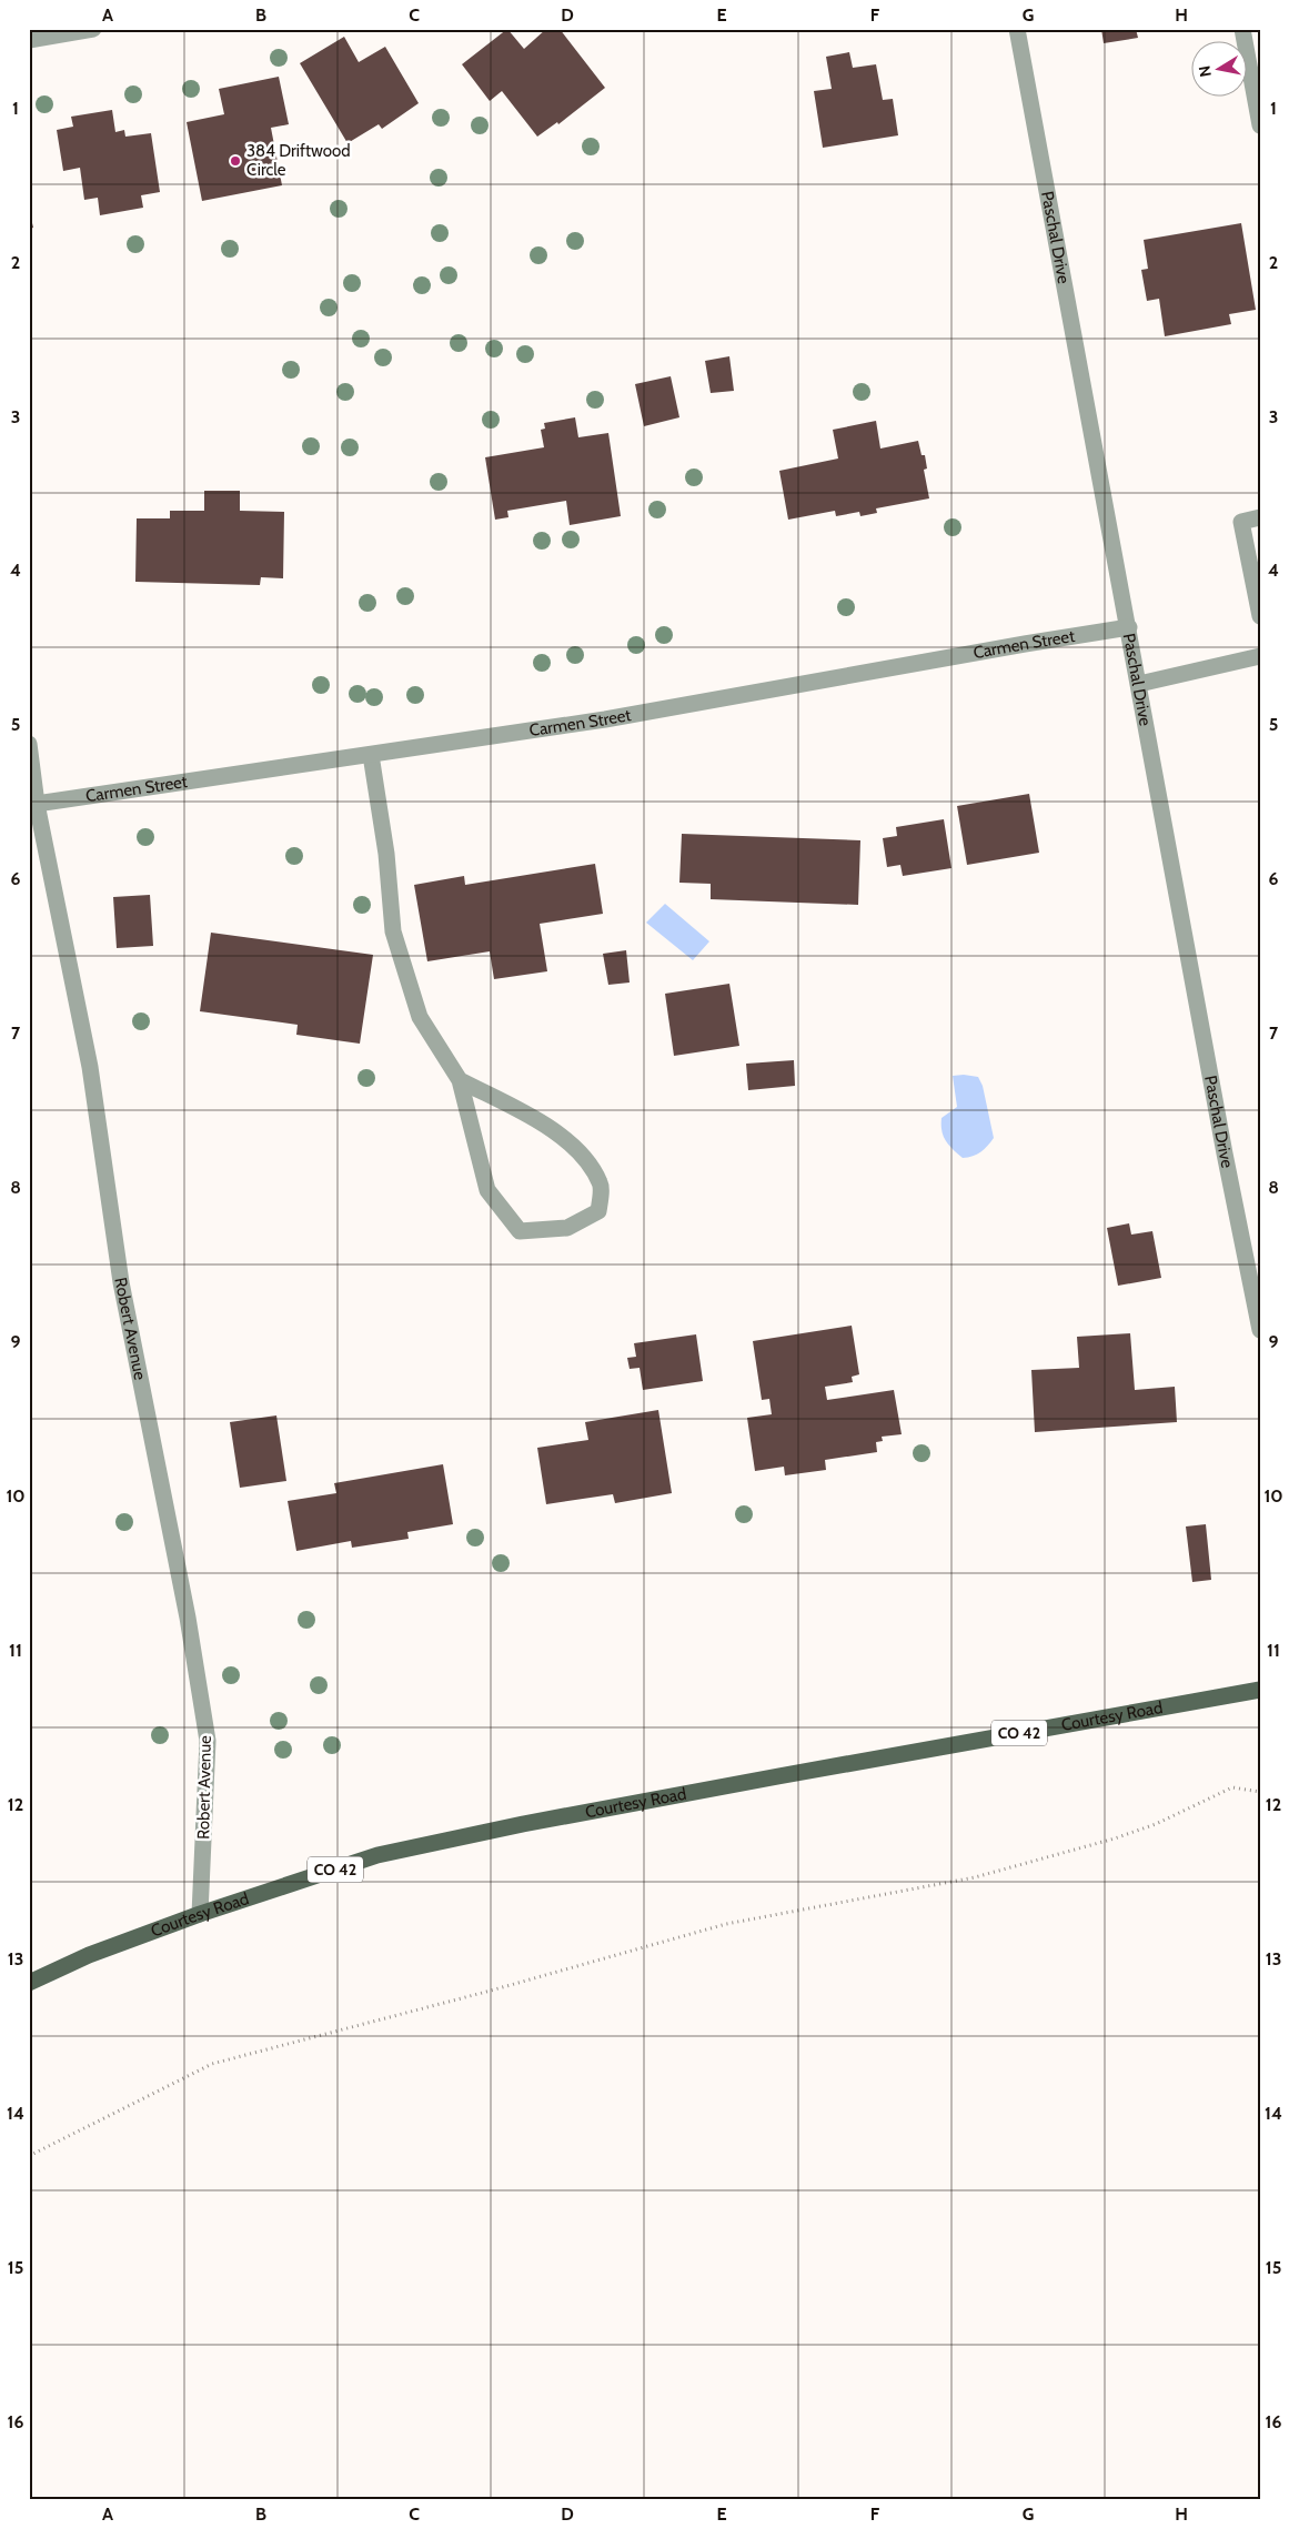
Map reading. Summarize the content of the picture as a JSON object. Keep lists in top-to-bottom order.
{
  "streets": {
    "main road": ["Courtesy Road", "CO 42"],
    "street": ["Paschal Drive", "Carmen Street", "Robert Avenue"]
  },
  "crossings": [
    ["Paschal Drive", "Carmen Street"],
    ["Carmen Street", "Robert Avenue"],
    ["Robert Avenue", "Courtesy Road"]
  ],
  "places": ["384 Driftwood Circle"],
  "north": "left",
  "grid": {
    "columns": [
      "A",
      "B",
      "C",
      "D",
      "E",
      "F",
      "G",
      "H"
    ],
    "rows": [
      "1",
      "2",
      "3",
      "4",
      "5",
      "6",
      "7",
      "8",
      "9",
      "10",
      "11",
      "12",
      "13",
      "14",
      "15",
      "16"
    ]
  }
}
